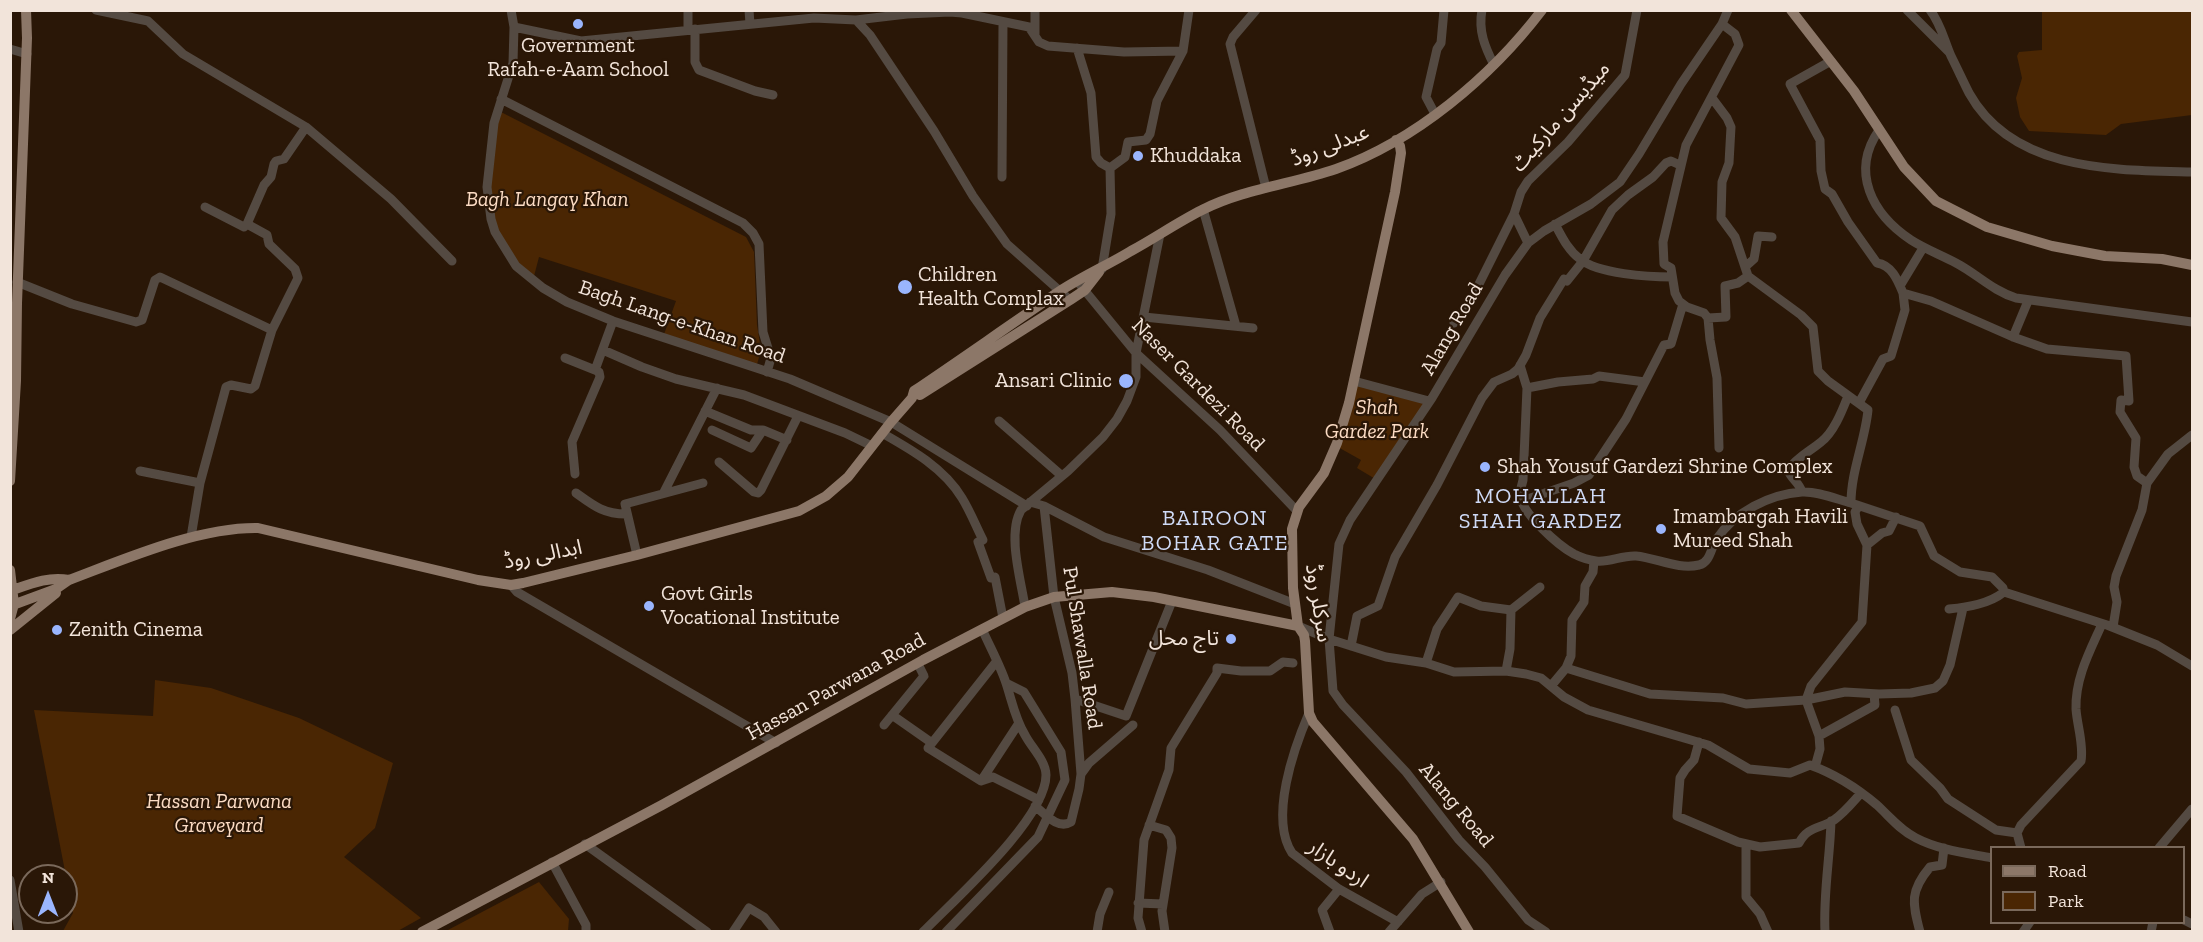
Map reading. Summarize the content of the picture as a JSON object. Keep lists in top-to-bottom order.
{
  "streets": {
    "main road": [
      "عبدلی روڈ",
      "ابدالی روڈ",
      "سرکلر روڈ",
      "Hassan Parwana Road"
    ],
    "street": [
      "میڈیسن مارکیٹ",
      "Bagh Lang-e-Khan Road",
      "Alang Road",
      "Naser Gardezi Road",
      "Pul Shawalla Road",
      "اردو بازار"
    ]
  },
  "crossings": [
    ["عبدلی روڈ", "Naser Gardezi Road"],
    ["عبدلی روڈ", "ابدالی روڈ"],
    ["عبدلی روڈ", "سرکلر روڈ"],
    ["Bagh Lang-e-Khan Road", "ابدالی روڈ"],
    ["Bagh Lang-e-Khan Road", "سرکلر روڈ"],
    ["Bagh Lang-e-Khan Road", "Pul Shawalla Road"],
    ["Naser Gardezi Road", "سرکلر روڈ"],
    ["سرکلر روڈ", "Hassan Parwana Road"],
    ["سرکلر روڈ", "اردو بازار"],
    ["Pul Shawalla Road", "Hassan Parwana Road"]
  ],
  "districts": ["MOHALLAH SHAH GARDEZ", "BAIROON BOHAR GATE"],
  "parks": ["Bagh Langay Khan", "Shah Gardez Park", "Hassan Parwana Graveyard"],
  "places": [
    "Government Rafah-e-Aam School",
    "Khuddaka",
    "Children Health Complax",
    "Ansari Clinic",
    "Shah Yousuf Gardezi Shrine Complex",
    "Imambargah Havili Mureed Shah",
    "Govt Girls Vocational Institute",
    "Zenith Cinema",
    "تاج محل"
  ],
  "legend": ["Road", "Park"],
  "north": "top"
}
